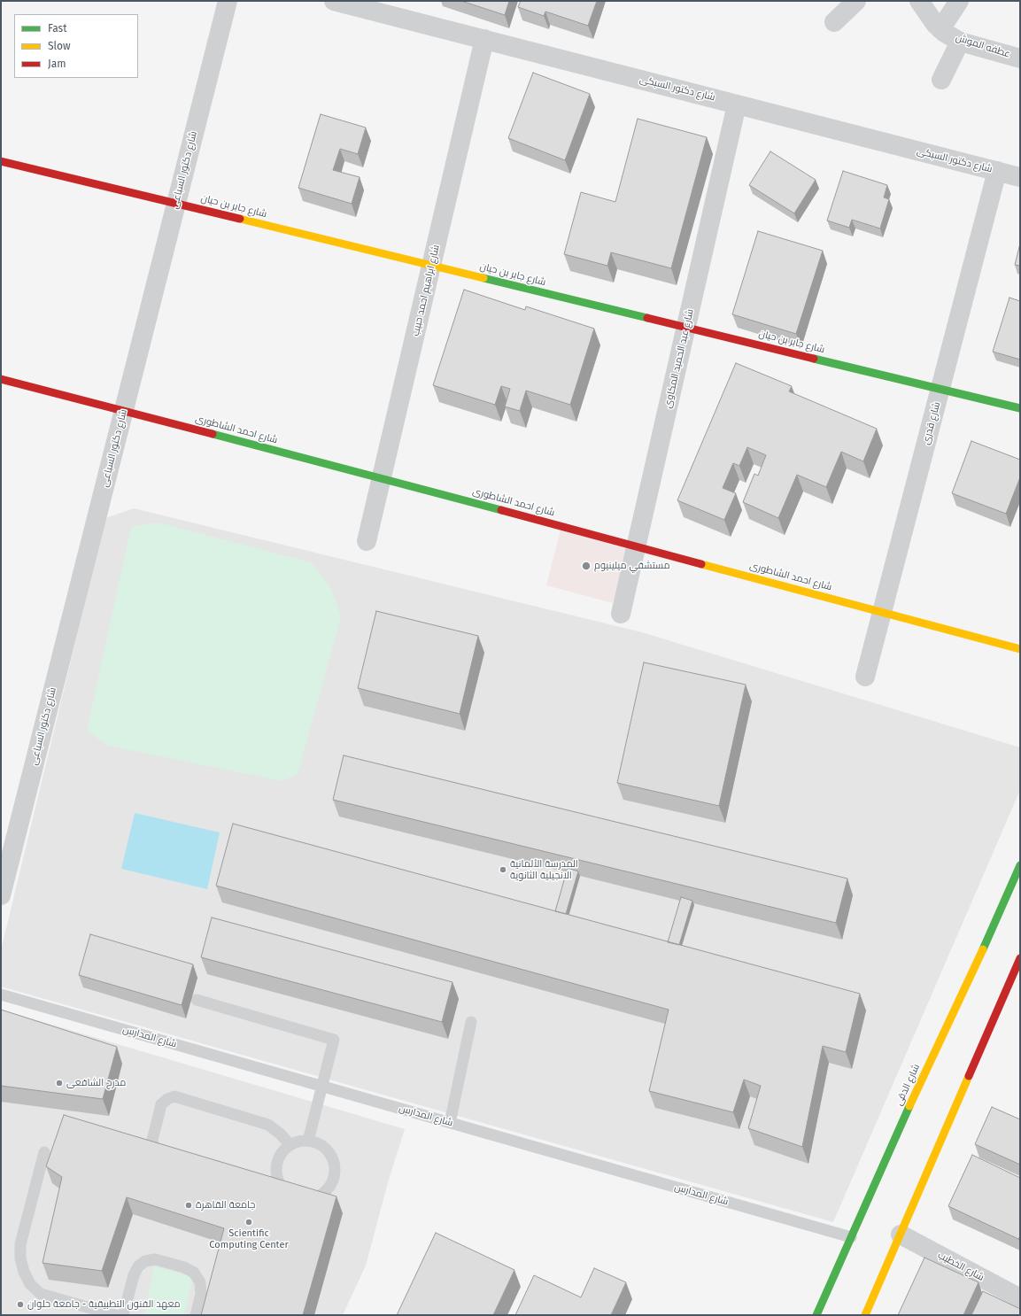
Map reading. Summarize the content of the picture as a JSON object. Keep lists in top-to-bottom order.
{
  "streets": {
    "street": [
      "عطفه الموش",
      "شارع دكتور السبكى",
      "شارع دكتور السباعى",
      "شارع جابر بن حيان",
      "شارع ابراهيم احمد حبيب",
      "شارع عبد الحميد المكاوى",
      "شارع قدرى",
      "شارع احمد الشاطورى",
      "شارع الدقى",
      "شارع الخطيب"
    ],
    "lane": ["شارع المدارس"]
  },
  "crossings": [
    ["شارع دكتور السبكى", "شارع ابراهيم احمد حبيب"],
    ["شارع دكتور السبكى", "شارع عبد الحميد المكاوى"],
    ["شارع دكتور السبكى", "شارع قدرى"],
    ["شارع دكتور السباعى", "شارع جابر بن حيان"],
    ["شارع دكتور السباعى", "شارع احمد الشاطورى"],
    ["شارع جابر بن حيان", "شارع ابراهيم احمد حبيب"],
    ["شارع جابر بن حيان", "شارع عبد الحميد المكاوى"],
    ["شارع جابر بن حيان", "شارع قدرى"],
    ["شارع ابراهيم احمد حبيب", "شارع احمد الشاطورى"],
    ["شارع عبد الحميد المكاوى", "شارع احمد الشاطورى"],
    ["شارع قدرى", "شارع احمد الشاطورى"],
    ["شارع المدارس", "شارع الدقى"]
  ],
  "places": [
    "مستشفي ميلينيوم",
    "المدرسة الألمانية الانجيلية الثانوية",
    "مدرج الشافعى",
    "جامعة القاهرة",
    "Scientific Computing Center",
    "معهد الفنون التطبيقية - جامعة حلوان"
  ],
  "legend": ["Fast", "Slow", "Jam"]
}
